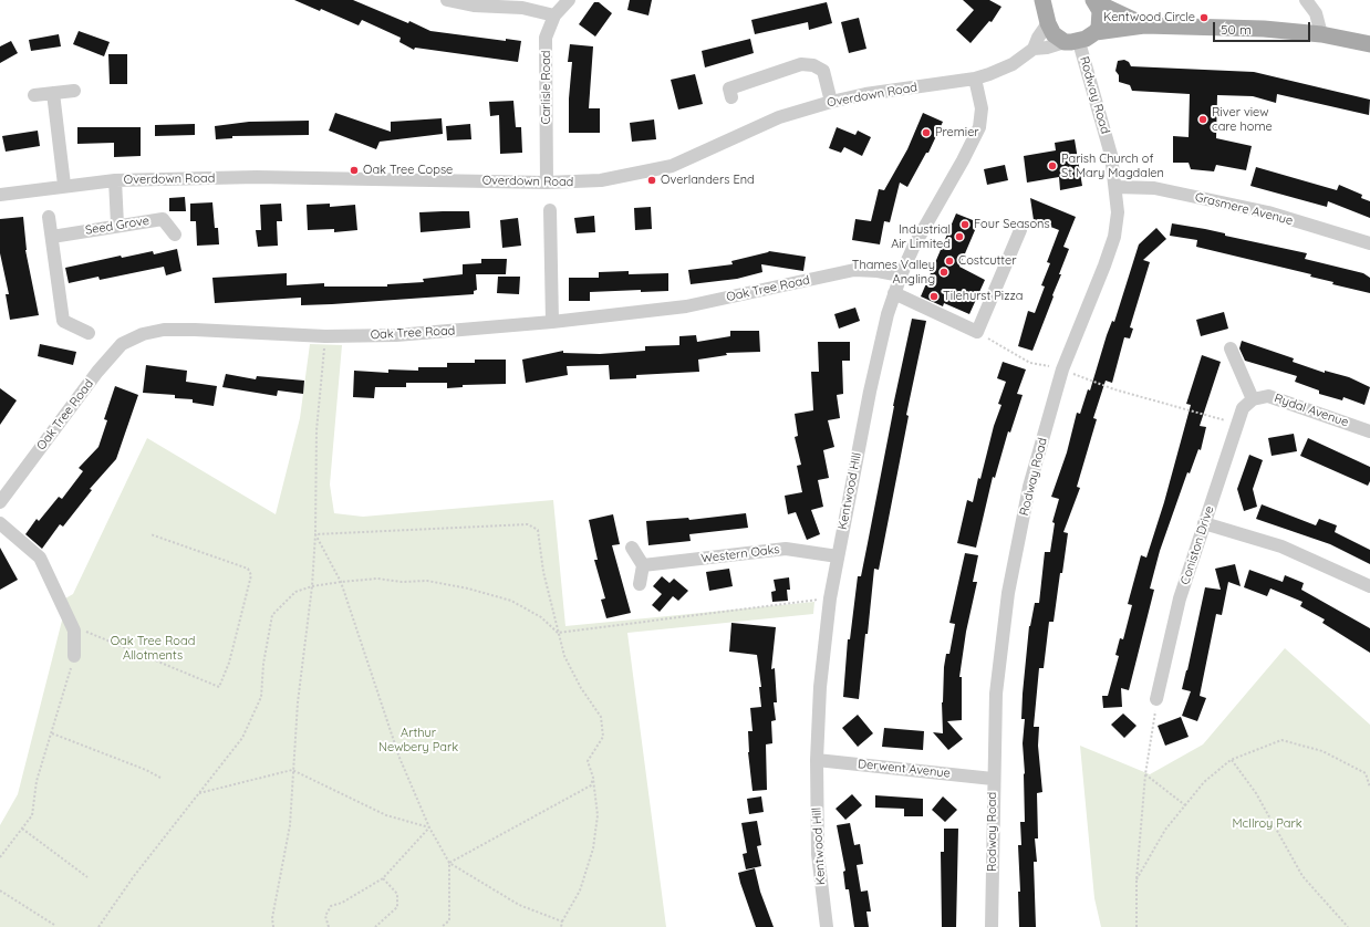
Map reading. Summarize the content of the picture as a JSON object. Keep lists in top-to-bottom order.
{
  "streets": {
    "street": [
      "Carlisle Road",
      "Overdown Road",
      "Rodway Road",
      "Grasmere Avenue",
      "Seed Grove",
      "Oak Tree Road",
      "Rydal Avenue",
      "Kentwood Hill",
      "Coniston Drive",
      "Western Oaks",
      "Derwent Avenue"
    ]
  },
  "crossings": [
    ["Carlisle Road", "Overdown Road"],
    ["Overdown Road", "Rodway Road"],
    ["Overdown Road", "Kentwood Hill"],
    ["Rodway Road", "Grasmere Avenue"],
    ["Rodway Road", "Derwent Avenue"],
    ["Oak Tree Road", "Kentwood Hill"],
    ["Rydal Avenue", "Coniston Drive"],
    ["Kentwood Hill", "Western Oaks"],
    ["Kentwood Hill", "Derwent Avenue"]
  ],
  "parks": ["Oak Tree Road Allotments", "Arthur Newbery Park", "McIlroy Park"],
  "places": [
    "Kentwood Circle",
    "River view care home",
    "Premier",
    "Parish Church of St Mary Magdalen",
    "Oak Tree Copse",
    "Overlanders End",
    "Four Seasons",
    "Industrial Air Limited",
    "Costcutter",
    "Thames Valley Angling",
    "Tilehurst Pizza"
  ],
  "scale_bar": "50 m"
}
